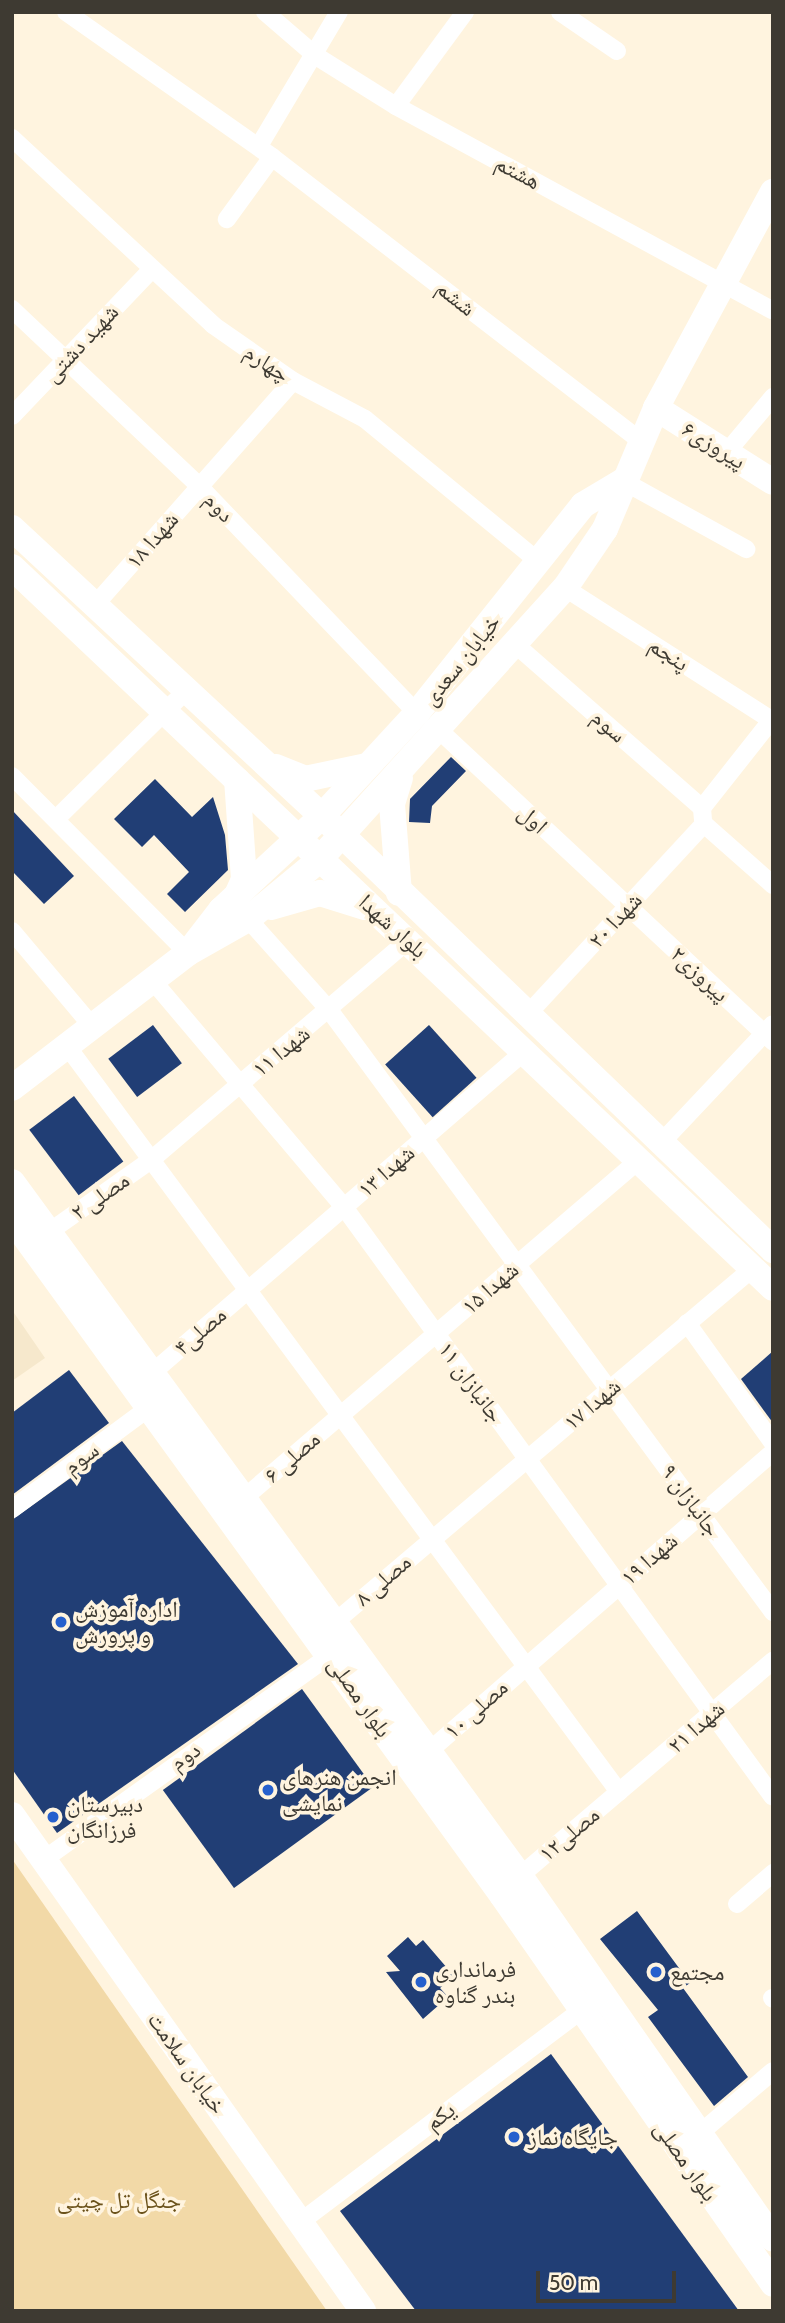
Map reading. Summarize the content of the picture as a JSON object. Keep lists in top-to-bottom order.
{
  "streets": {
    "main road": [
      "پیروزی۶",
      "خیابان سعدی",
      "بلوار شهدا",
      "بلوار مصلی",
      "خیابان سلامت"
    ],
    "street": [
      "هشتم",
      "ششم",
      "شهید دشتی",
      "چهارم",
      "دوم",
      "شهدا ۱۸",
      "پنجم",
      "سوم",
      "اول",
      "شهدا ۲۰",
      "پیروزی۲",
      "شهدا ۱۱",
      "شهدا ۱۳",
      "مصلی ۲",
      "شهدا ۱۵",
      "مصلی۴",
      "جانبازان ۱۱",
      "شهدا ۱۷",
      "مصلی ۶",
      "جانبازان ۹",
      "شهدا ۱۹",
      "مصلی ۸",
      "مصلی ۱۰",
      "شهدا ۲۱",
      "مصلی۱۲",
      "یکم"
    ]
  },
  "crossings": [
    ["هشتم", "خیابان سعدی"],
    ["ششم", "خیابان سعدی"],
    ["شهید دشتی", "چهارم"],
    ["شهید دشتی", "دوم"],
    ["چهارم", "شهدا ۱۸"],
    ["چهارم", "خیابان سعدی"],
    ["پیروزی۶", "خیابان سعدی"],
    ["دوم", "شهدا ۱۸"],
    ["دوم", "خیابان سعدی"],
    ["دوم", "بلوار مصلی"],
    ["دوم", "خیابان سلامت"],
    ["شهدا ۱۸", "بلوار شهدا"],
    ["پنجم", "خیابان سعدی"],
    ["پنجم", "شهدا ۲۰"],
    ["خیابان سعدی", "سوم"],
    ["خیابان سعدی", "اول"],
    ["خیابان سعدی", "بلوار شهدا"],
    ["خیابان سعدی", "جانبازان ۹"],
    ["سوم", "شهدا ۲۰"],
    ["سوم", "بلوار مصلی"],
    ["اول", "شهدا ۲۰"],
    ["اول", "پیروزی۲"],
    ["شهدا ۲۰", "بلوار شهدا"],
    ["شهدا ۲۰", "پیروزی۲"],
    ["بلوار شهدا", "شهدا ۱۱"],
    ["بلوار شهدا", "شهدا ۱۳"],
    ["بلوار شهدا", "شهدا ۱۵"],
    ["بلوار شهدا", "شهدا ۱۷"],
    ["پیروزی۲", "شهدا ۱۵"],
    ["شهدا ۱۱", "مصلی ۲"],
    ["شهدا ۱۱", "جانبازان ۱۱"],
    ["شهدا ۱۱", "جانبازان ۹"],
    ["شهدا ۱۳", "مصلی۴"],
    ["شهدا ۱۳", "جانبازان ۱۱"],
    ["شهدا ۱۳", "جانبازان ۹"],
    ["مصلی ۲", "بلوار مصلی"],
    ["شهدا ۱۵", "جانبازان ۱۱"],
    ["شهدا ۱۵", "مصلی ۶"],
    ["شهدا ۱۵", "جانبازان ۹"],
    ["مصلی۴", "بلوار مصلی"],
    ["جانبازان ۱۱", "شهدا ۱۷"],
    ["جانبازان ۱۱", "شهدا ۱۹"],
    ["جانبازان ۱۱", "شهدا ۲۱"],
    ["شهدا ۱۷", "جانبازان ۹"],
    ["شهدا ۱۷", "مصلی ۸"],
    ["مصلی ۶", "بلوار مصلی"],
    ["جانبازان ۹", "شهدا ۱۹"],
    ["شهدا ۱۹", "مصلی ۱۰"],
    ["مصلی ۸", "بلوار مصلی"],
    ["بلوار مصلی", "مصلی ۱۰"],
    ["بلوار مصلی", "مصلی۱۲"],
    ["بلوار مصلی", "یکم"],
    ["شهدا ۲۱", "مصلی۱۲"],
    ["خیابان سلامت", "یکم"]
  ],
  "parks": ["جنگل تل چیتی"],
  "places": [
    "اداره آموزش و پرورش",
    "انجمن هنرهای نمایشی",
    "دبیرستان فرزانگان",
    "مجتمع",
    "فرمانداری بندر گناوه",
    "جایگاه نماز"
  ],
  "scale_bar": "50 m"
}
